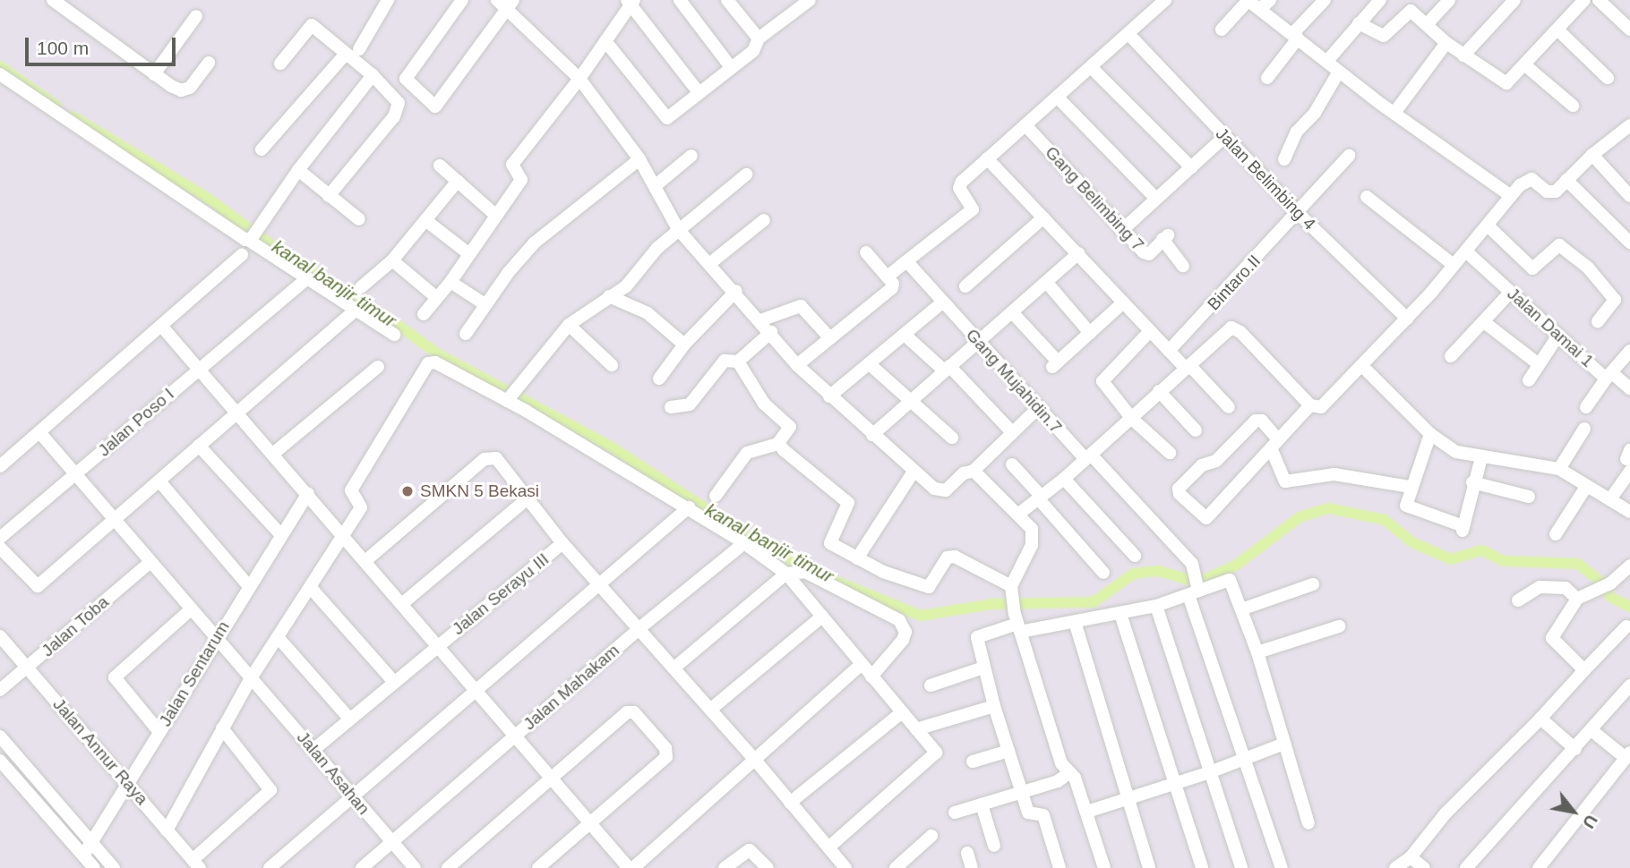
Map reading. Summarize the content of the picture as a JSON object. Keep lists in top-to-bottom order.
{
  "streets": {
    "street": [
      "Jalan Belimbing 4",
      "Gang Belimbing 7",
      "Bintaro.II",
      "Jalan Damai 1",
      "Gang Mujahidin.7",
      "Jalan Poso I",
      "Jalan Serayu III",
      "Jalan Toba",
      "Jalan Sentarum",
      "Jalan Mahakam",
      "Jalan Annur Raya",
      "Jalan Asahan"
    ]
  },
  "crossings": [
    ["Jalan Belimbing 4", "Bintaro.II"],
    ["Jalan Poso I", "Jalan Asahan"],
    ["Jalan Serayu III", "Jalan Asahan"],
    ["Jalan Toba", "Jalan Annur Raya"],
    ["Jalan Toba", "Jalan Asahan"],
    ["Jalan Sentarum", "Jalan Annur Raya"],
    ["Jalan Sentarum", "Jalan Asahan"],
    ["Jalan Mahakam", "Jalan Asahan"]
  ],
  "water": ["kanal banjir timur"],
  "places": ["SMKN 5 Bekasi"],
  "scale_bar": "100 m",
  "north": "bottom right"
}
